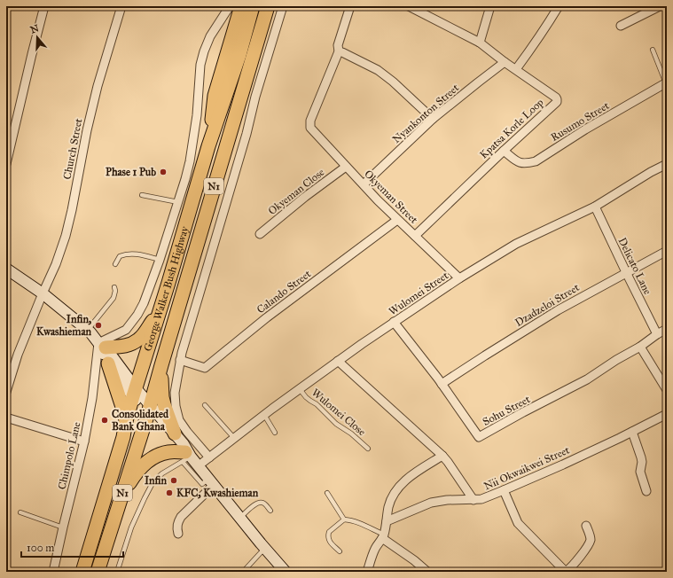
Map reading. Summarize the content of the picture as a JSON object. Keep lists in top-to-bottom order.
{
  "streets": {
    "highway": ["N1", "George Walker Bush Highway"],
    "street": [
      "Nyankonton Street",
      "Rusumo Street",
      "Kpatsa Korle Loop",
      "Church Street",
      "Okyeman Close",
      "Okyeman Street",
      "Delicato Lane",
      "Calando Street",
      "Wulomei Street",
      "Dzadzeloi Street",
      "Sohu Street",
      "Chimpolo Lane",
      "Nii Okwaikwei Street"
    ],
    "lane": ["Wulomei Close"]
  },
  "crossings": [
    ["Nyankonton Street", "Kpatsa Korle Loop"],
    ["Nyankonton Street", "Okyeman Street"],
    ["Rusumo Street", "Kpatsa Korle Loop"],
    ["Kpatsa Korle Loop", "Okyeman Street"],
    ["Okyeman Close", "Okyeman Street"],
    ["Okyeman Street", "Calando Street"],
    ["Okyeman Street", "Wulomei Street"],
    ["Delicato Lane", "Wulomei Street"],
    ["Delicato Lane", "Dzadzeloi Street"],
    ["Delicato Lane", "Sohu Street"],
    ["Wulomei Street", "Sohu Street"],
    ["Wulomei Street", "Wulomei Close"],
    ["Wulomei Street", "Nii Okwaikwei Street"],
    ["Dzadzeloi Street", "Sohu Street"]
  ],
  "places": [
    "Phase 1 Pub",
    "Infin, Kwashieman",
    "Consolidated Bank Ghana",
    "Infin",
    "KFC, Kwashieman"
  ],
  "scale_bar": "100 m",
  "north": "top"
}
